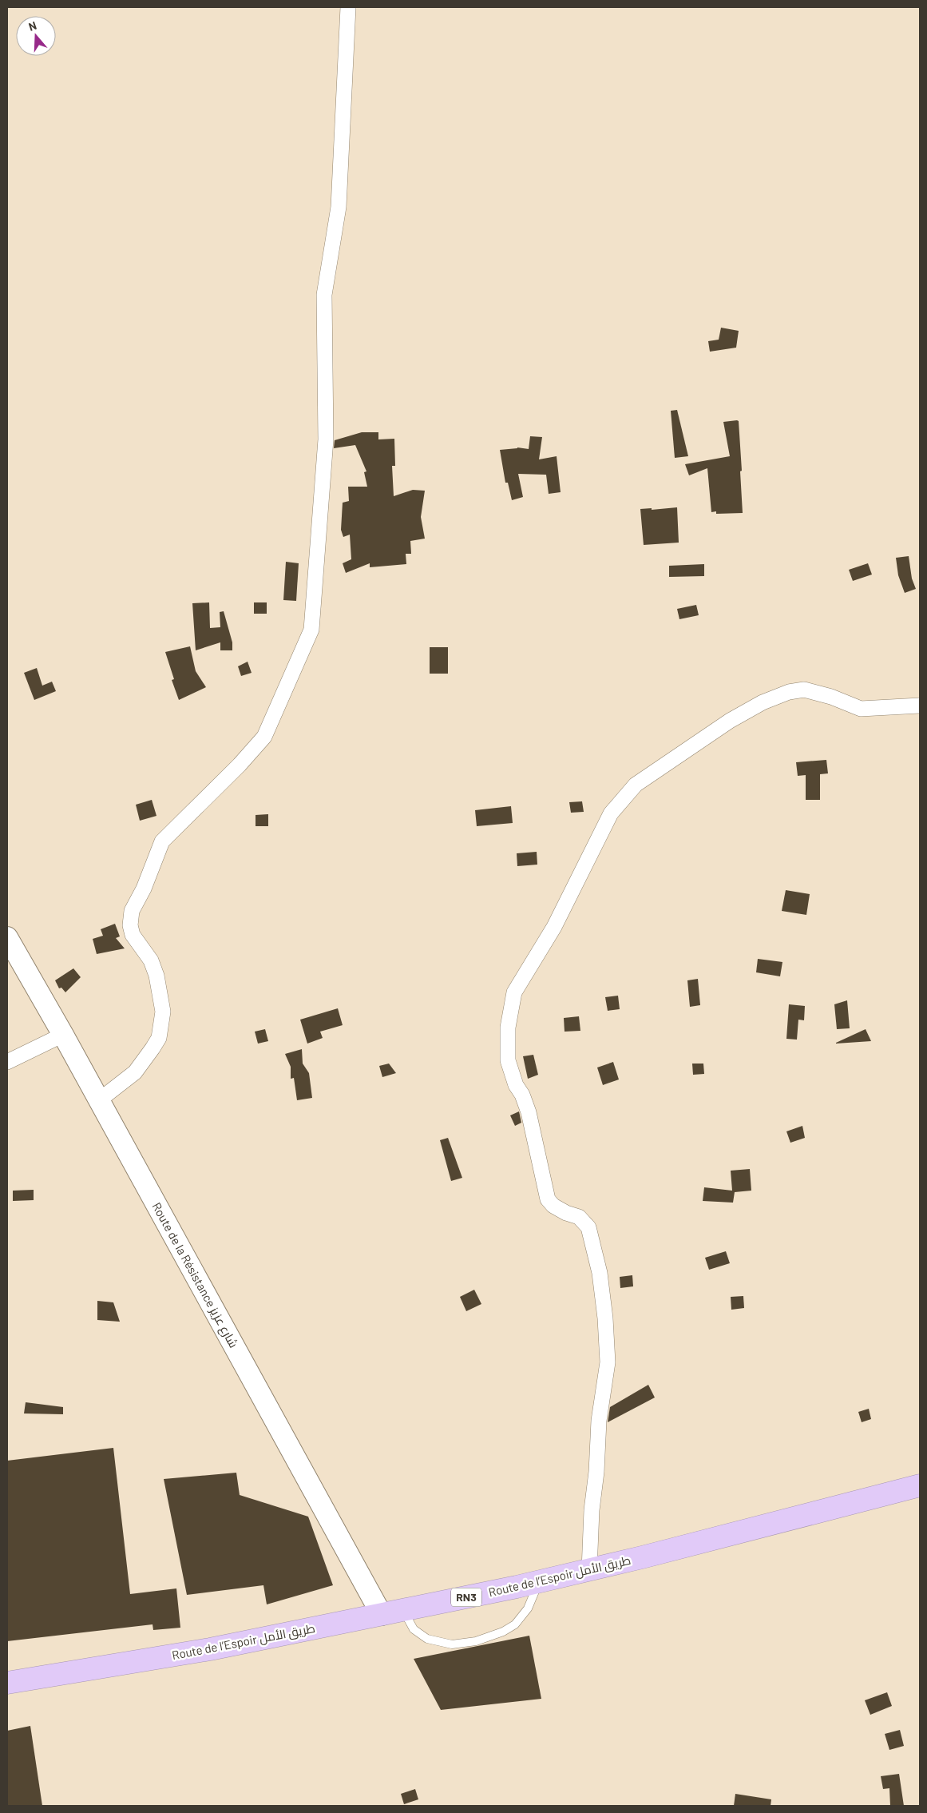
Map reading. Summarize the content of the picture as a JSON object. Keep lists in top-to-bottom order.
{
  "streets": {
    "highway": ["Route de l’Espoir طريق الأمل", "RN3"],
    "street": ["Route de la Résistance شارع عزيز"]
  },
  "crossings": [
    ["Route de la Résistance شارع عزيز", "Route de l’Espoir طريق الأمل"]
  ],
  "north": "top"
}
